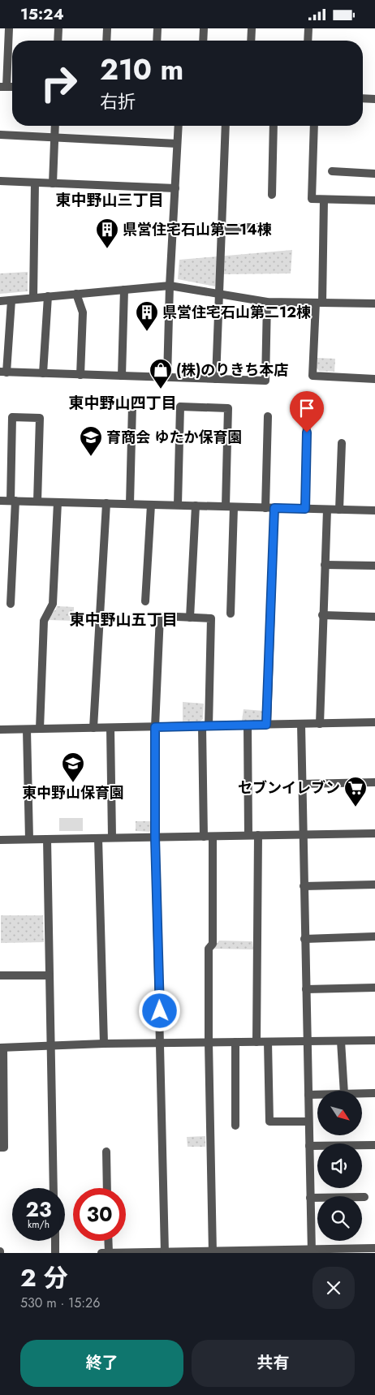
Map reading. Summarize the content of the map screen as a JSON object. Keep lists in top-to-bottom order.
{
  "districts": ["東中野山三丁目", "東中野山四丁目", "東中野山五丁目"],
  "places": {
    "building": ["県営住宅石山第二14棟", "県営住宅石山第二12棟"],
    "shop": ["(株)のりきち本店"],
    "school or university": ["育商会 ゆたか保育園", "東中野山保育園"],
    "supermarket": ["セブンイレブン"]
  },
  "north": "bottom right",
  "page": {
    "status": "15:24",
    "turn": ["210 m", "右折"],
    "speed": "23 km/h",
    "limit": "30",
    "heading": ["2 分", "530 m · 15:26"],
    "buttons": ["終了", "共有"]
  }
}
